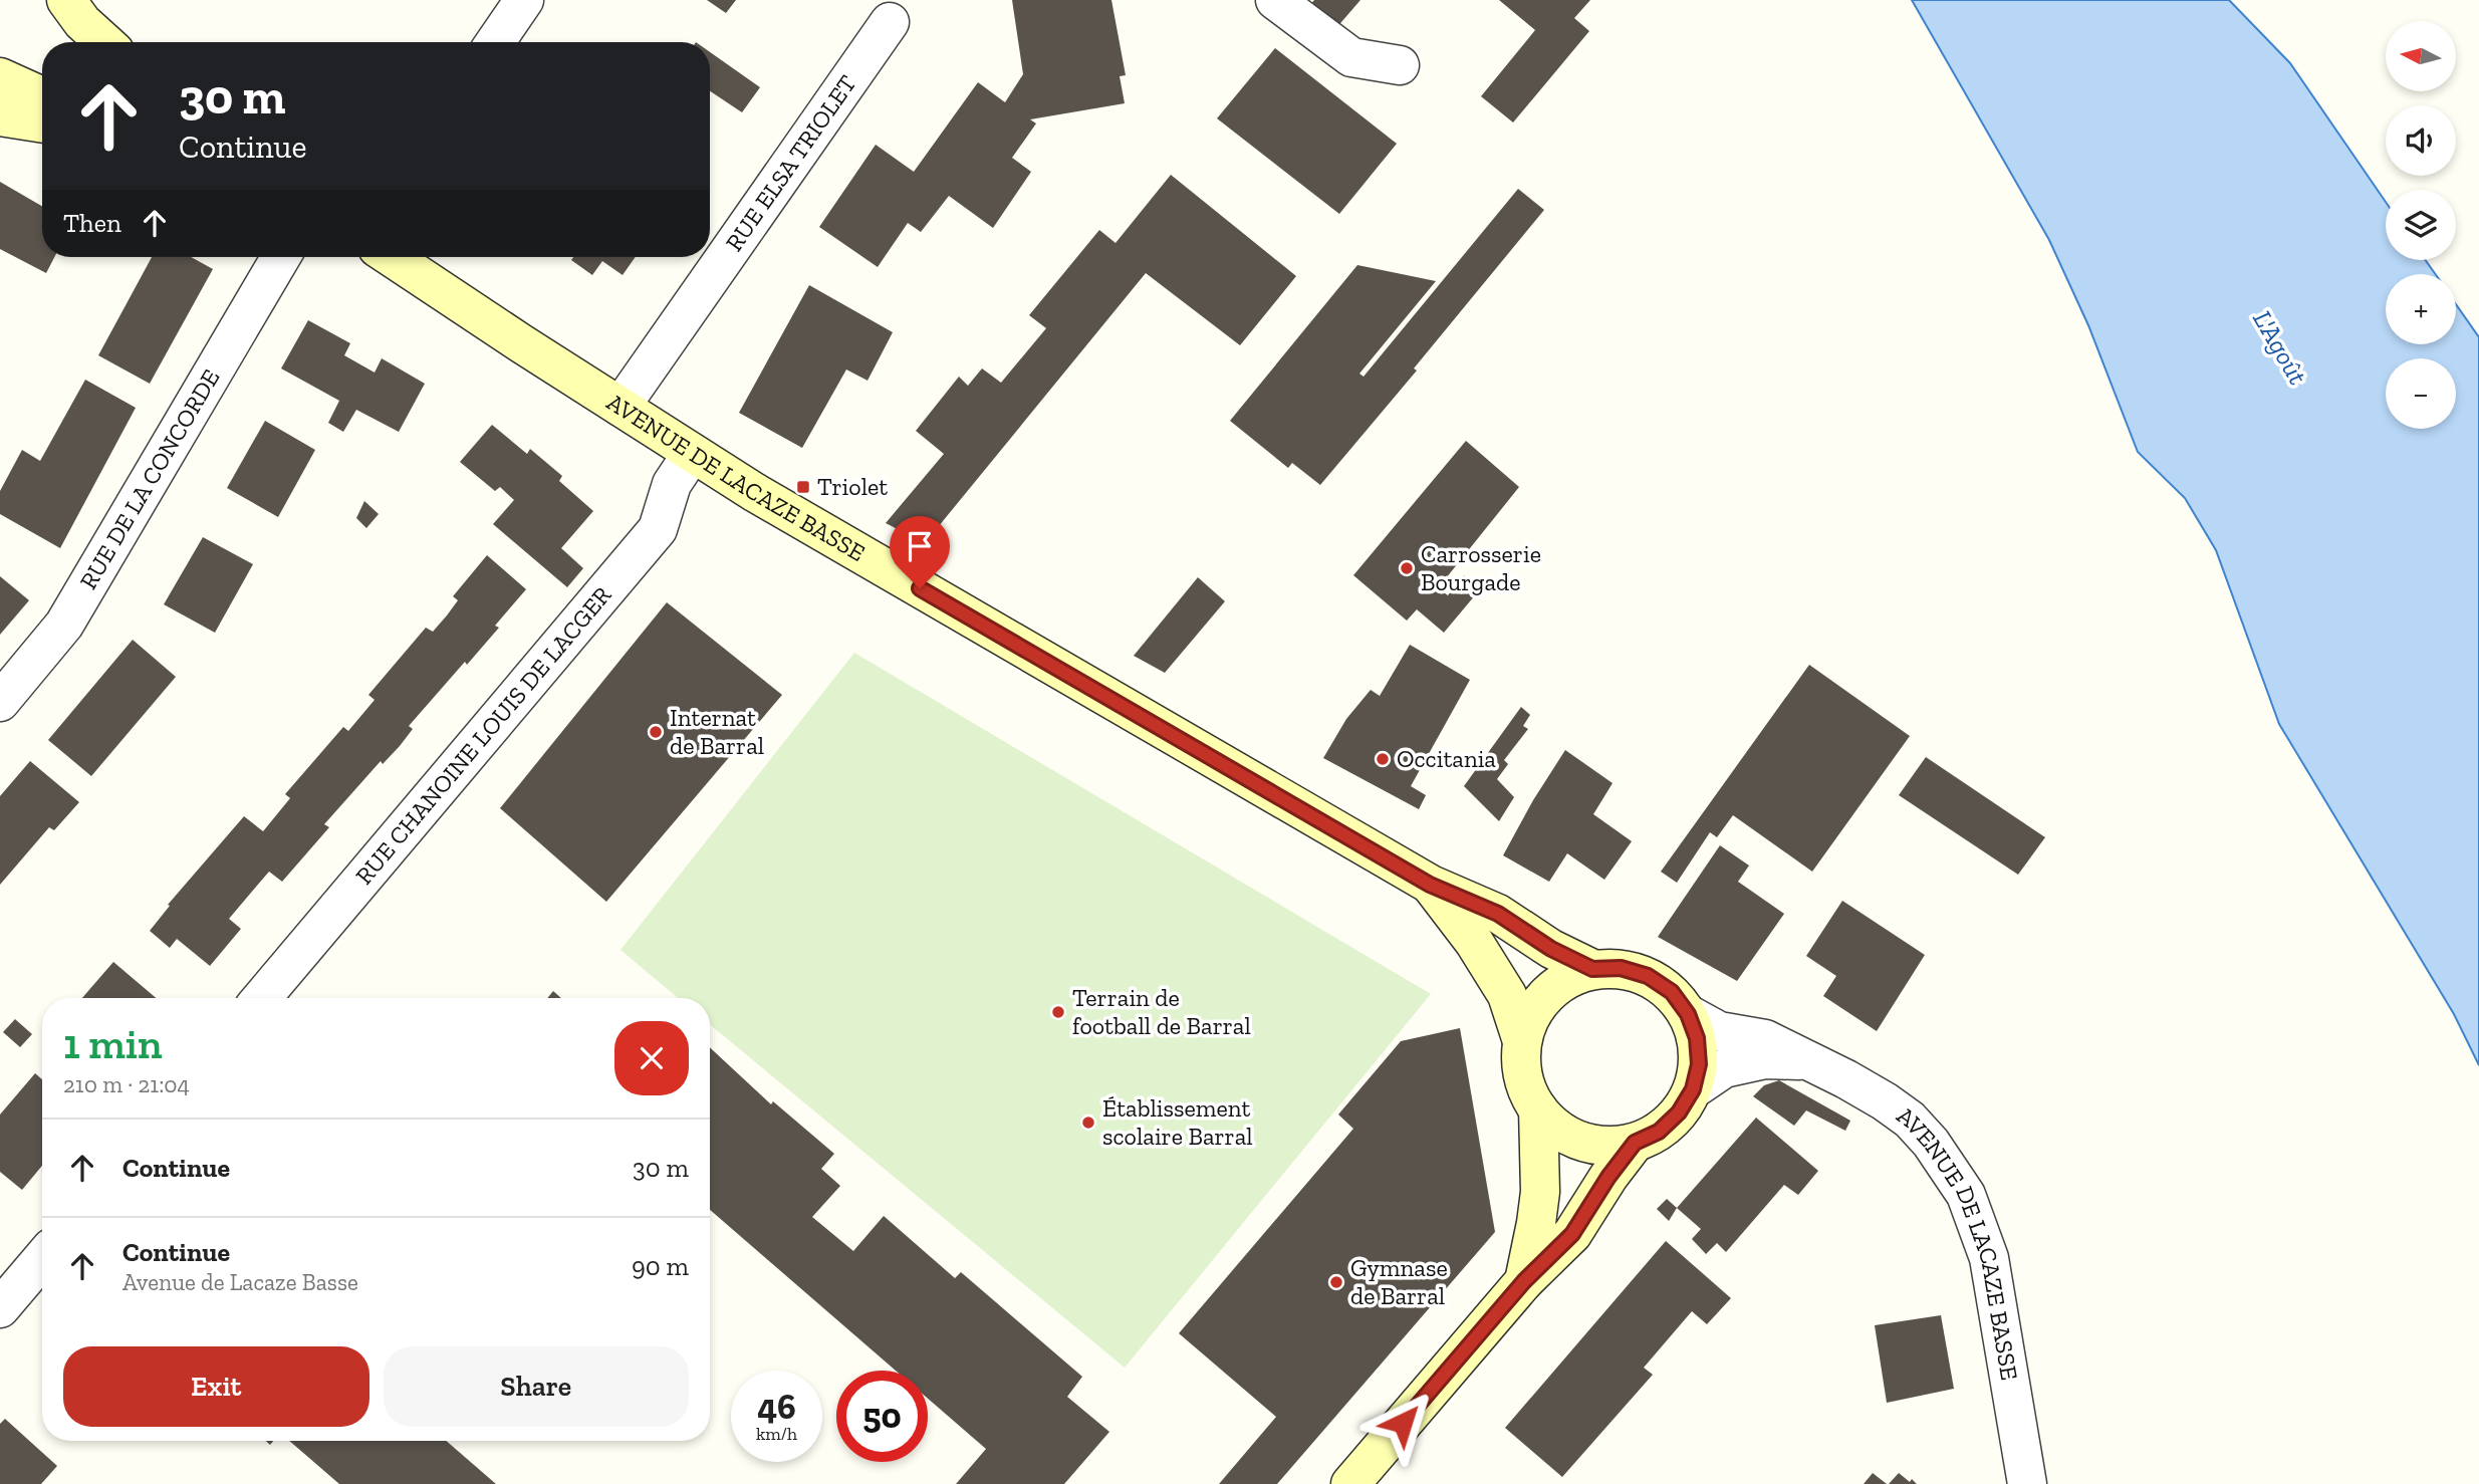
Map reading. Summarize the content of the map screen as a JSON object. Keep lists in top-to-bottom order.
{
  "streets": {
    "main road": ["AVENUE DE LACAZE BASSE"],
    "street": ["RUE ELSA TRIOLET", "RUE DE LA CONCORDE", "RUE CHANOINE LOUIS DE LACGER"]
  },
  "crossings": [
    ["RUE ELSA TRIOLET", "AVENUE DE LACAZE BASSE"],
    ["AVENUE DE LACAZE BASSE", "RUE CHANOINE LOUIS DE LACGER"]
  ],
  "water": ["L'Agoût"],
  "places": {
    "transit": ["Triolet"],
    "other": [
      "Carrosserie Bourgade",
      "Internat de Barral",
      "Occitania",
      "Terrain de football de Barral",
      "Établissement scolaire Barral",
      "Gymnase de Barral"
    ]
  },
  "north": "left",
  "page": {
    "map_buttons": ["+", "−"],
    "turn": ["30 m", "Continue"],
    "then": "Then",
    "heading": ["1 min", "210 m · 21:04"],
    "list": [
      {
        "name": "Continue",
        "value": "30 m"
      },
      {
        "name": "Continue",
        "note": "Avenue de Lacaze Basse",
        "value": "90 m"
      }
    ],
    "buttons": ["Exit", "Share"],
    "speed": "46 km/h",
    "limit": "50"
  }
}
